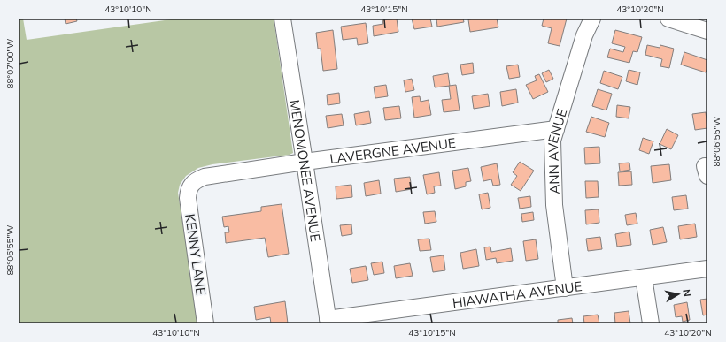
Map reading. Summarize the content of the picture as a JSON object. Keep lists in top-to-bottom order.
{
  "streets": {
    "street": [
      "LAVERGNE AVENUE",
      "ANN AVENUE",
      "MENOMONEE AVENUE",
      "KENNY LANE",
      "HIAWATHA AVENUE"
    ]
  },
  "crossings": [
    ["LAVERGNE AVENUE", "ANN AVENUE"],
    ["LAVERGNE AVENUE", "MENOMONEE AVENUE"],
    ["LAVERGNE AVENUE", "KENNY LANE"],
    ["ANN AVENUE", "HIAWATHA AVENUE"],
    ["MENOMONEE AVENUE", "HIAWATHA AVENUE"]
  ],
  "north": "right",
  "coordinates": [
    "43°10'10\"N",
    "43°10'15\"N",
    "43°10'20\"N",
    "88°07'00\"W",
    "88°06'55\"W"
  ]
}
